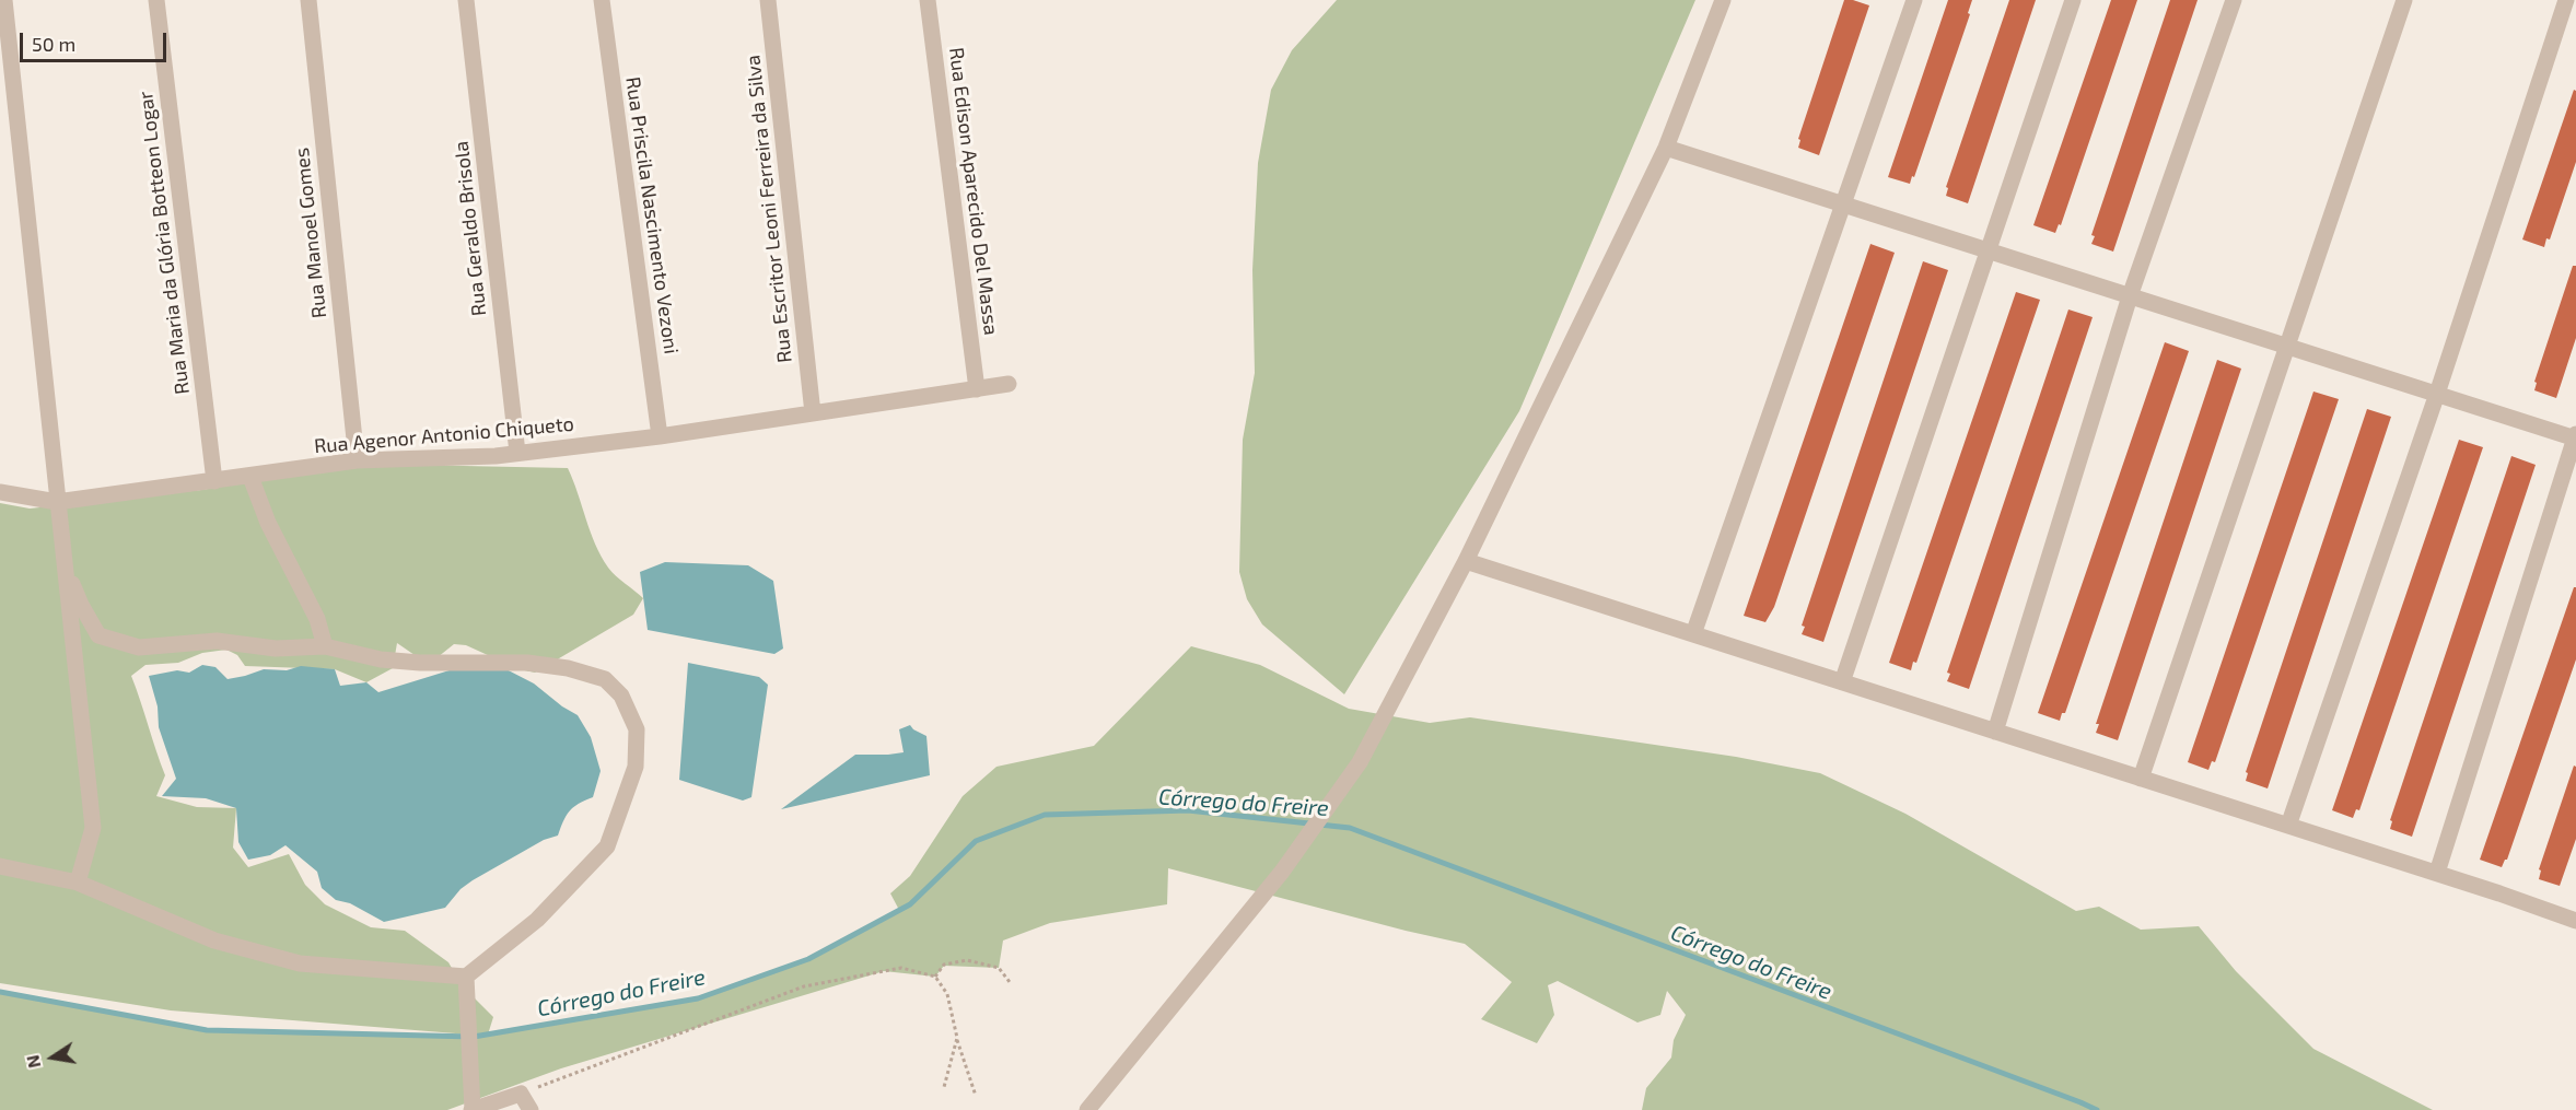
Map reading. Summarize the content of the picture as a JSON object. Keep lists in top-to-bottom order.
{
  "streets": {
    "street": [
      "Rua Edison Aparecido Del Massa",
      "Rua Escritor Leoni Ferreira da Silva",
      "Rua Priscila Nascimento Vezoni",
      "Rua Geraldo Brisola",
      "Rua Manoel Gomes",
      "Rua Maria da Glória Botteon Logar",
      "Rua Agenor Antonio Chiqueto"
    ]
  },
  "crossings": [
    ["Rua Edison Aparecido Del Massa", "Rua Agenor Antonio Chiqueto"],
    ["Rua Escritor Leoni Ferreira da Silva", "Rua Agenor Antonio Chiqueto"],
    ["Rua Priscila Nascimento Vezoni", "Rua Agenor Antonio Chiqueto"],
    ["Rua Geraldo Brisola", "Rua Agenor Antonio Chiqueto"],
    ["Rua Manoel Gomes", "Rua Agenor Antonio Chiqueto"],
    ["Rua Maria da Glória Botteon Logar", "Rua Agenor Antonio Chiqueto"]
  ],
  "water": ["Córrego do Freire"],
  "scale_bar": "50 m",
  "north": "left"
}
